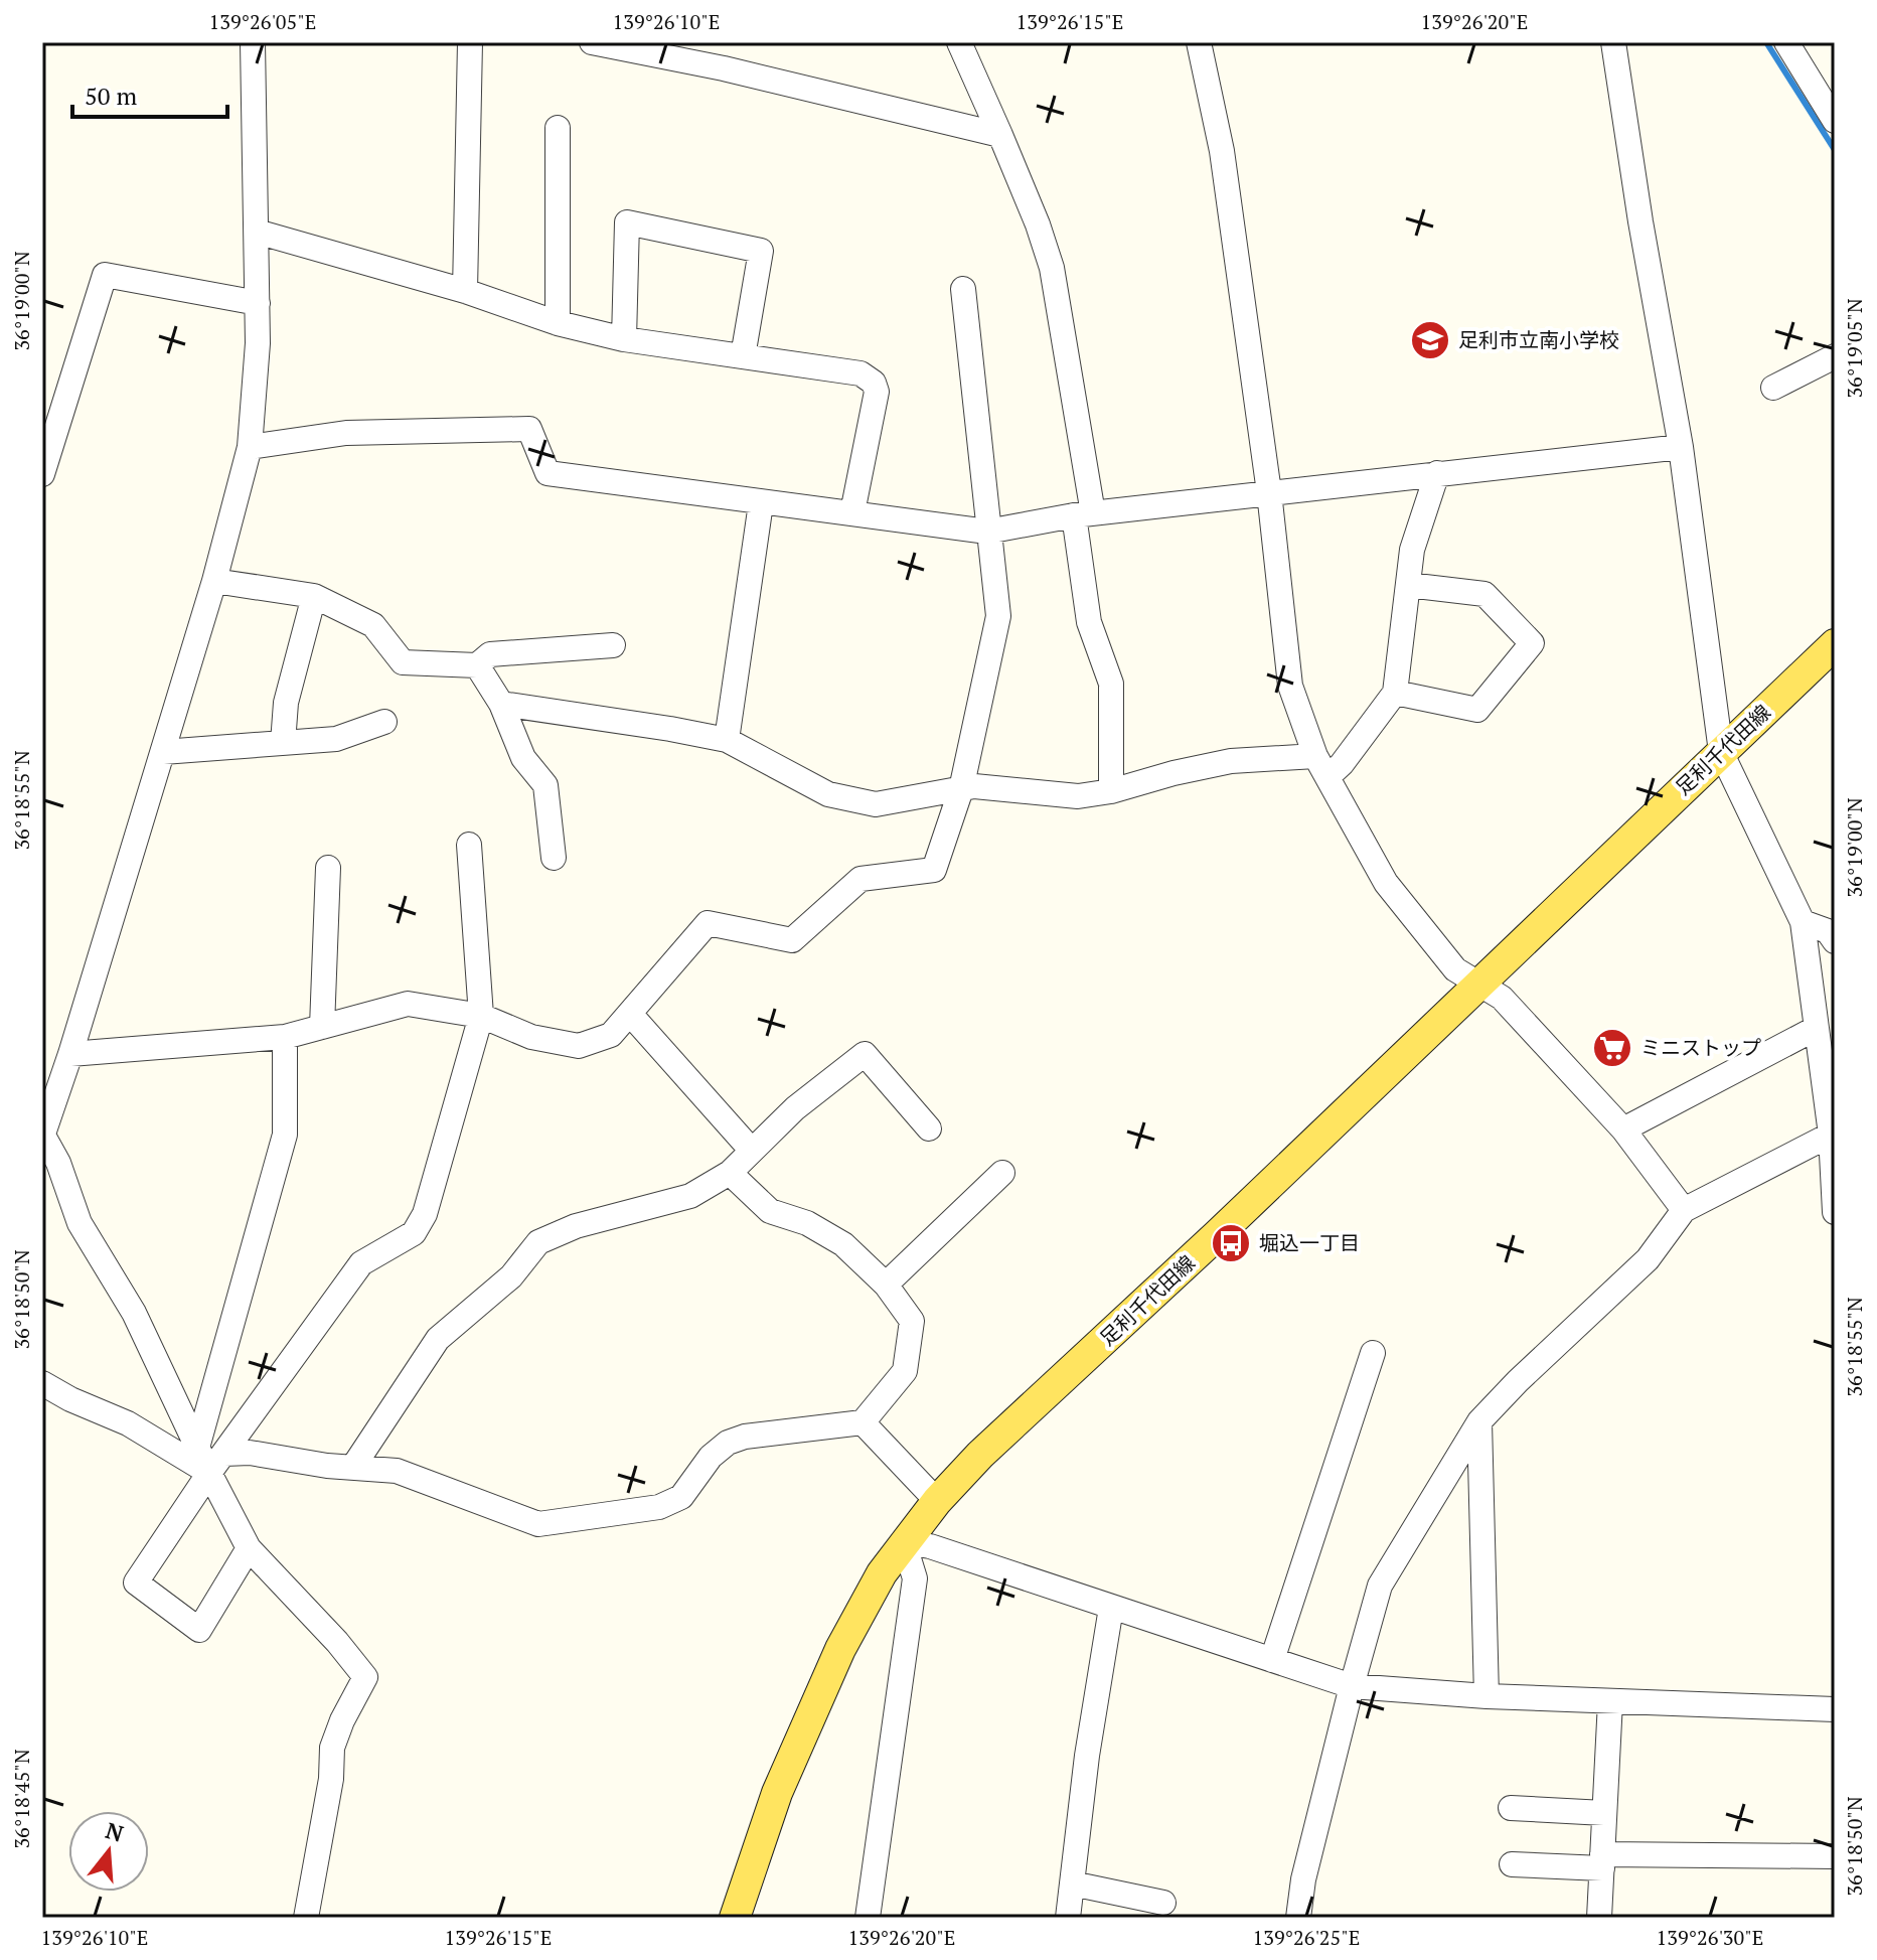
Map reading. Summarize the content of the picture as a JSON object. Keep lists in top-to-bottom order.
{
  "streets": {
    "main road": ["足利千代田線"]
  },
  "places": {
    "school or university": ["足利市立南小学校"],
    "supermarket": ["ミニストップ"],
    "bus stop": ["堀込一丁目"]
  },
  "scale_bar": "50 m",
  "north": "top",
  "coordinates": [
    "139°26'05\"E",
    "139°26'10\"E",
    "139°26'15\"E",
    "139°26'20\"E",
    "36°19'00\"N",
    "36°19'05\"N",
    "36°18'55\"N",
    "36°18'50\"N",
    "36°18'45\"N",
    "139°26'25\"E",
    "139°26'30\"E"
  ]
}
